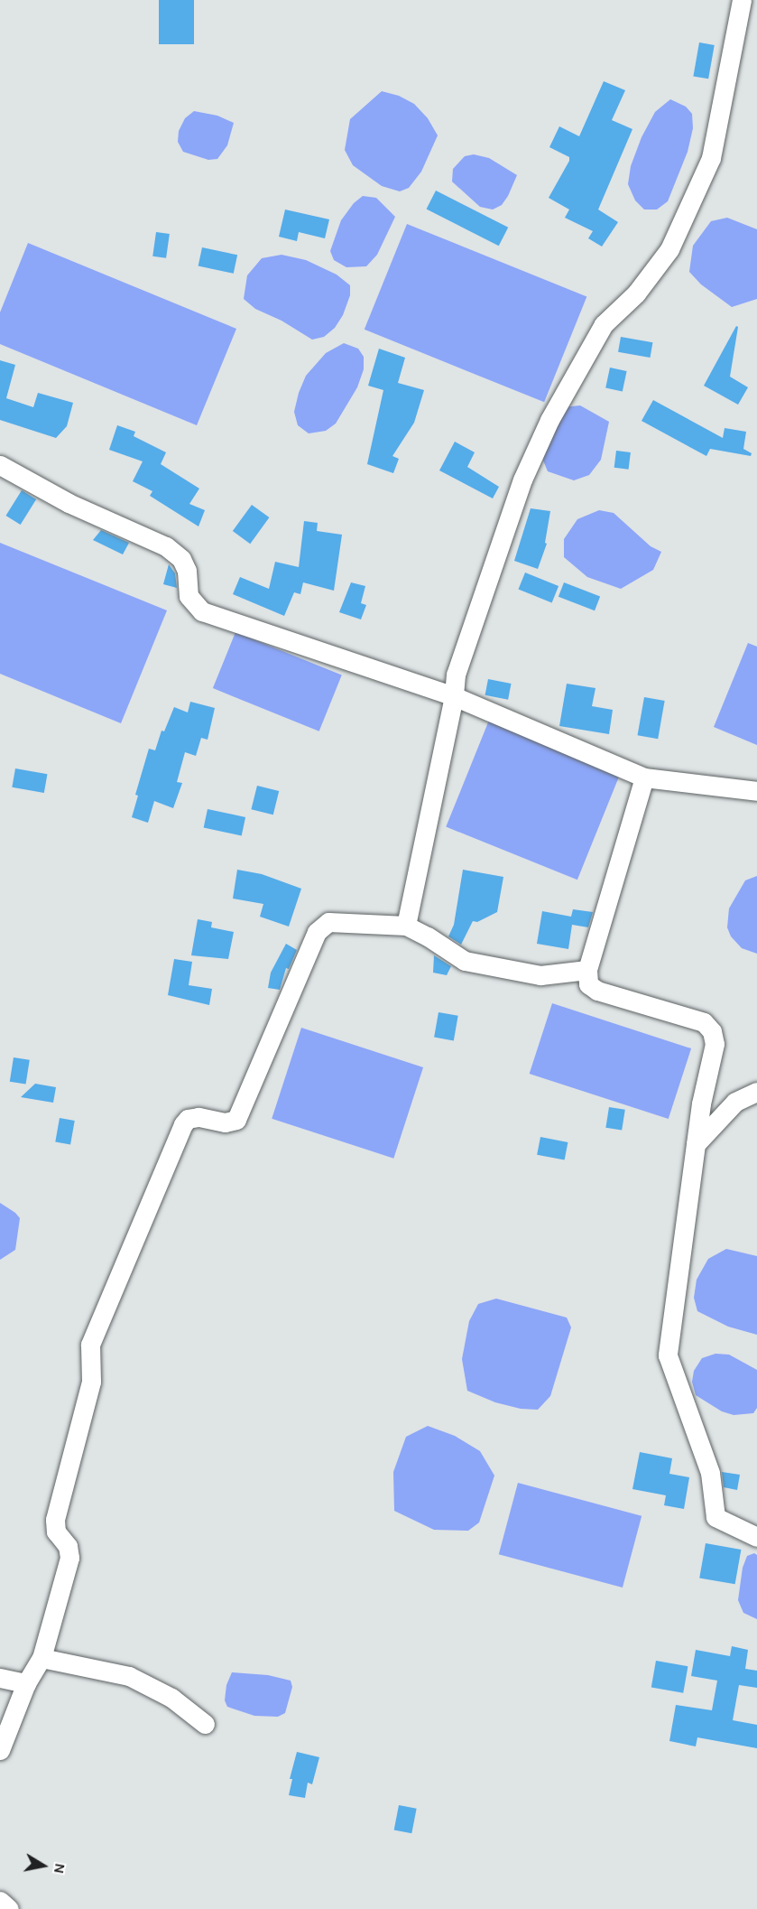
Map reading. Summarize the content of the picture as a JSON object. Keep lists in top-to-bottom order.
{
  "north": "right"
}
